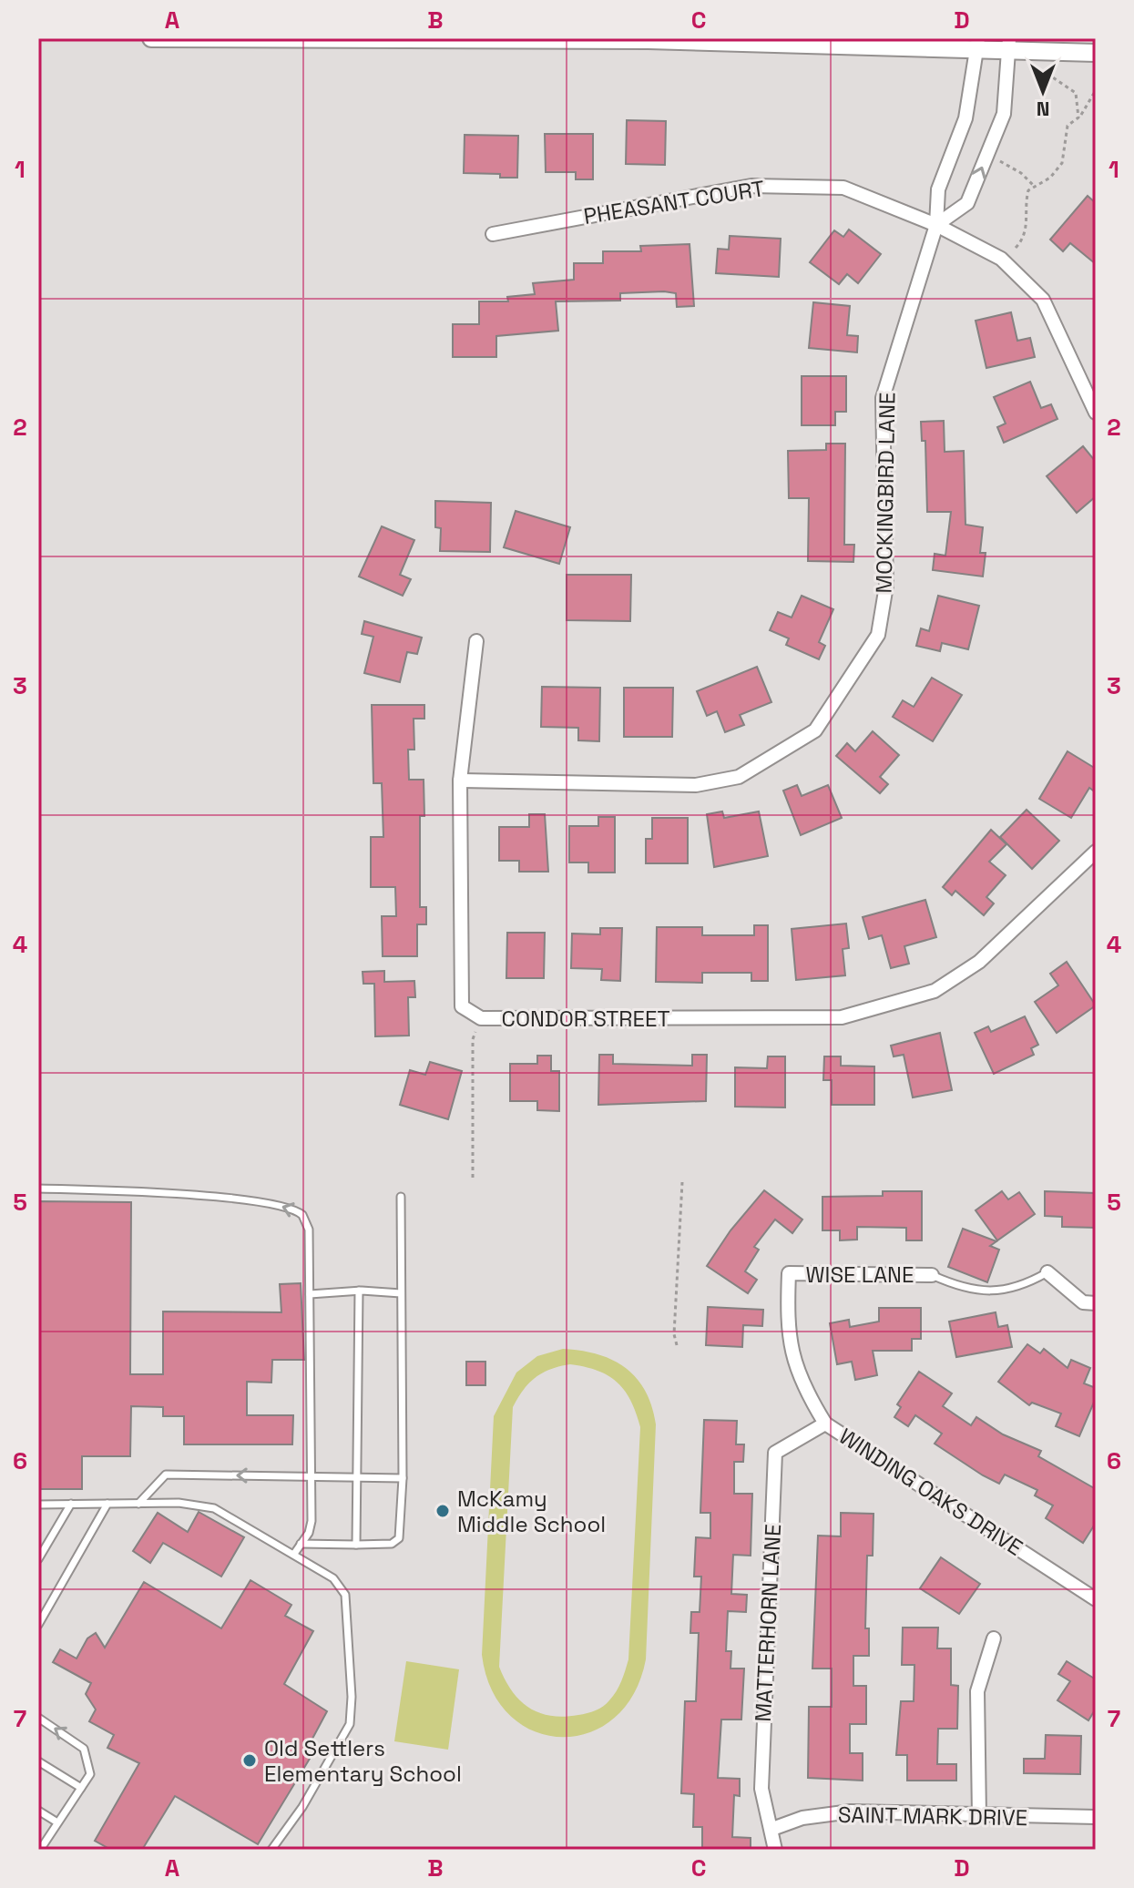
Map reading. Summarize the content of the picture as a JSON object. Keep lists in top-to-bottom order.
{
  "streets": {
    "street": [
      "PHEASANT COURT",
      "MOCKINGBIRD LANE",
      "CONDOR STREET",
      "WISE LANE",
      "WINDING OAKS DRIVE",
      "MATTERHORN LANE",
      "SAINT MARK DRIVE"
    ]
  },
  "crossings": [
    ["PHEASANT COURT", "MOCKINGBIRD LANE"],
    ["MOCKINGBIRD LANE", "CONDOR STREET"],
    ["WISE LANE", "WINDING OAKS DRIVE"],
    ["WINDING OAKS DRIVE", "MATTERHORN LANE"],
    ["MATTERHORN LANE", "SAINT MARK DRIVE"]
  ],
  "places": ["McKamy Middle School", "Old Settlers Elementary School"],
  "north": "bottom",
  "grid": {
    "columns": [
      "A",
      "B",
      "C",
      "D"
    ],
    "rows": [
      "1",
      "2",
      "3",
      "4",
      "5",
      "6",
      "7"
    ]
  }
}
